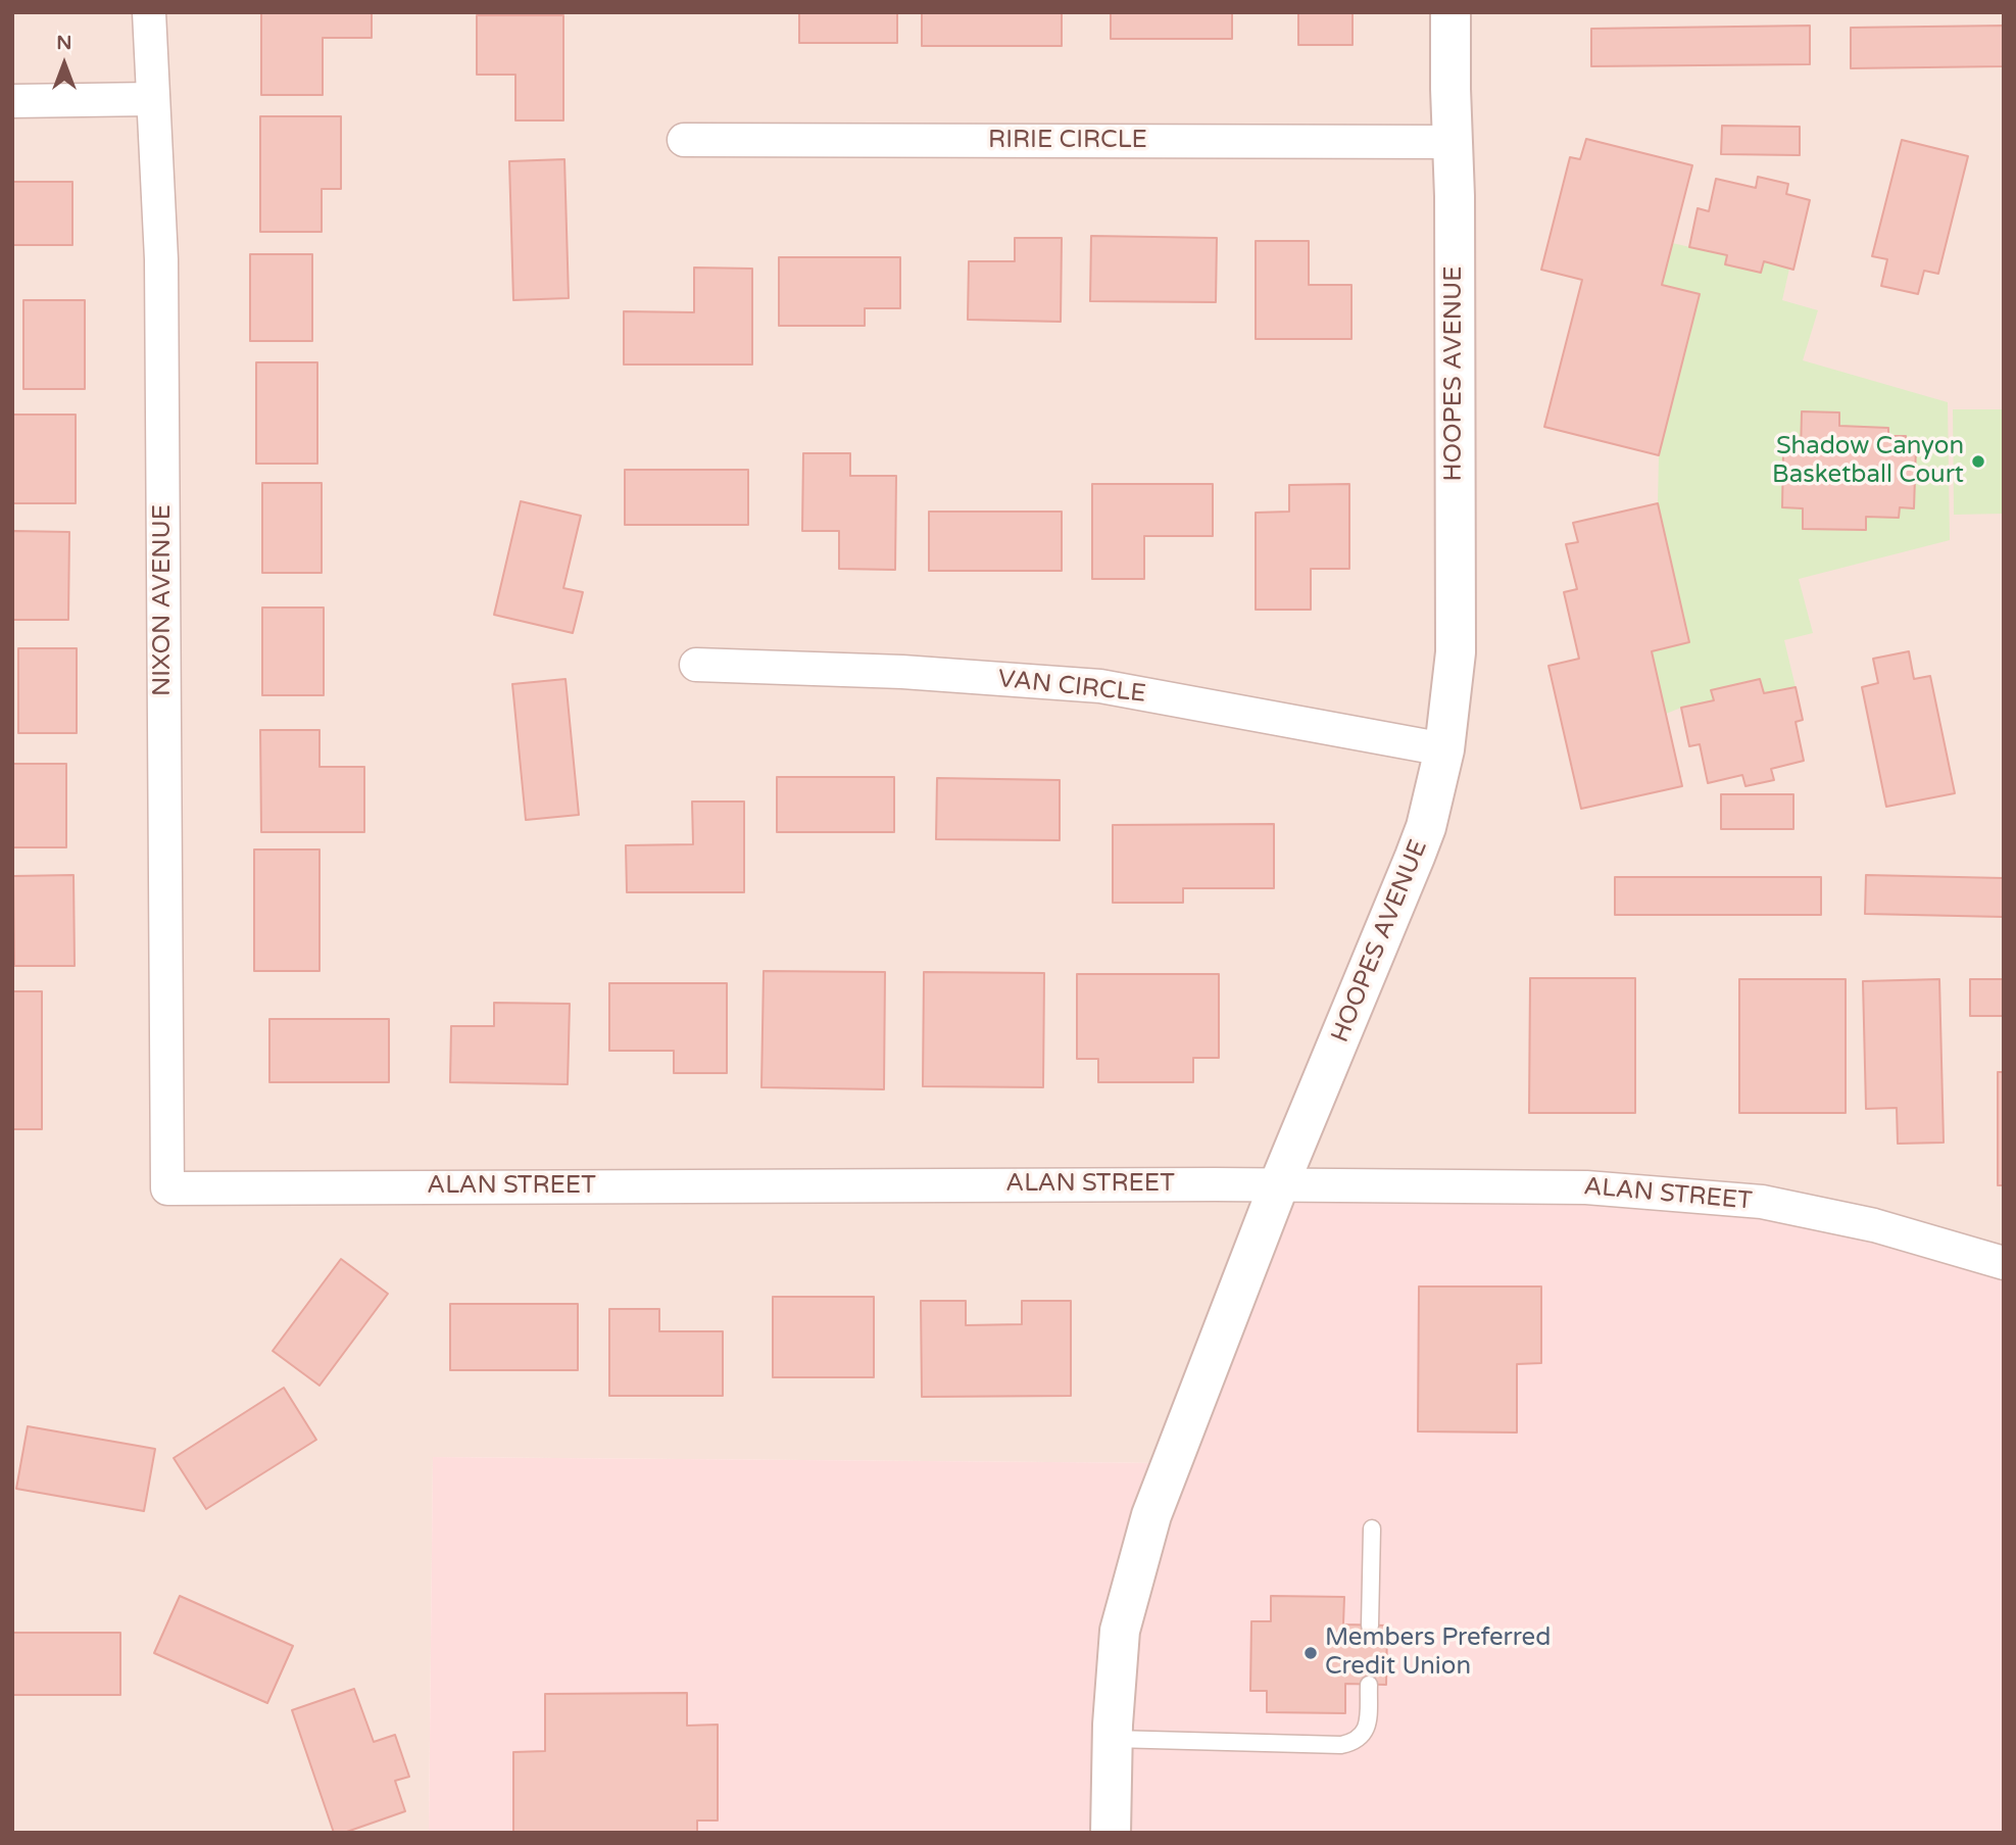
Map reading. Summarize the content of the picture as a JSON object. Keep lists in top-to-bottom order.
{
  "streets": {
    "street": [
      "RIRIE CIRCLE",
      "HOOPES AVENUE",
      "NIXON AVENUE",
      "VAN CIRCLE",
      "ALAN STREET"
    ]
  },
  "crossings": [
    ["RIRIE CIRCLE", "HOOPES AVENUE"],
    ["HOOPES AVENUE", "VAN CIRCLE"],
    ["HOOPES AVENUE", "ALAN STREET"],
    ["NIXON AVENUE", "ALAN STREET"]
  ],
  "places": ["Shadow Canyon Basketball Court", "Members Preferred Credit Union"],
  "north": "top"
}
